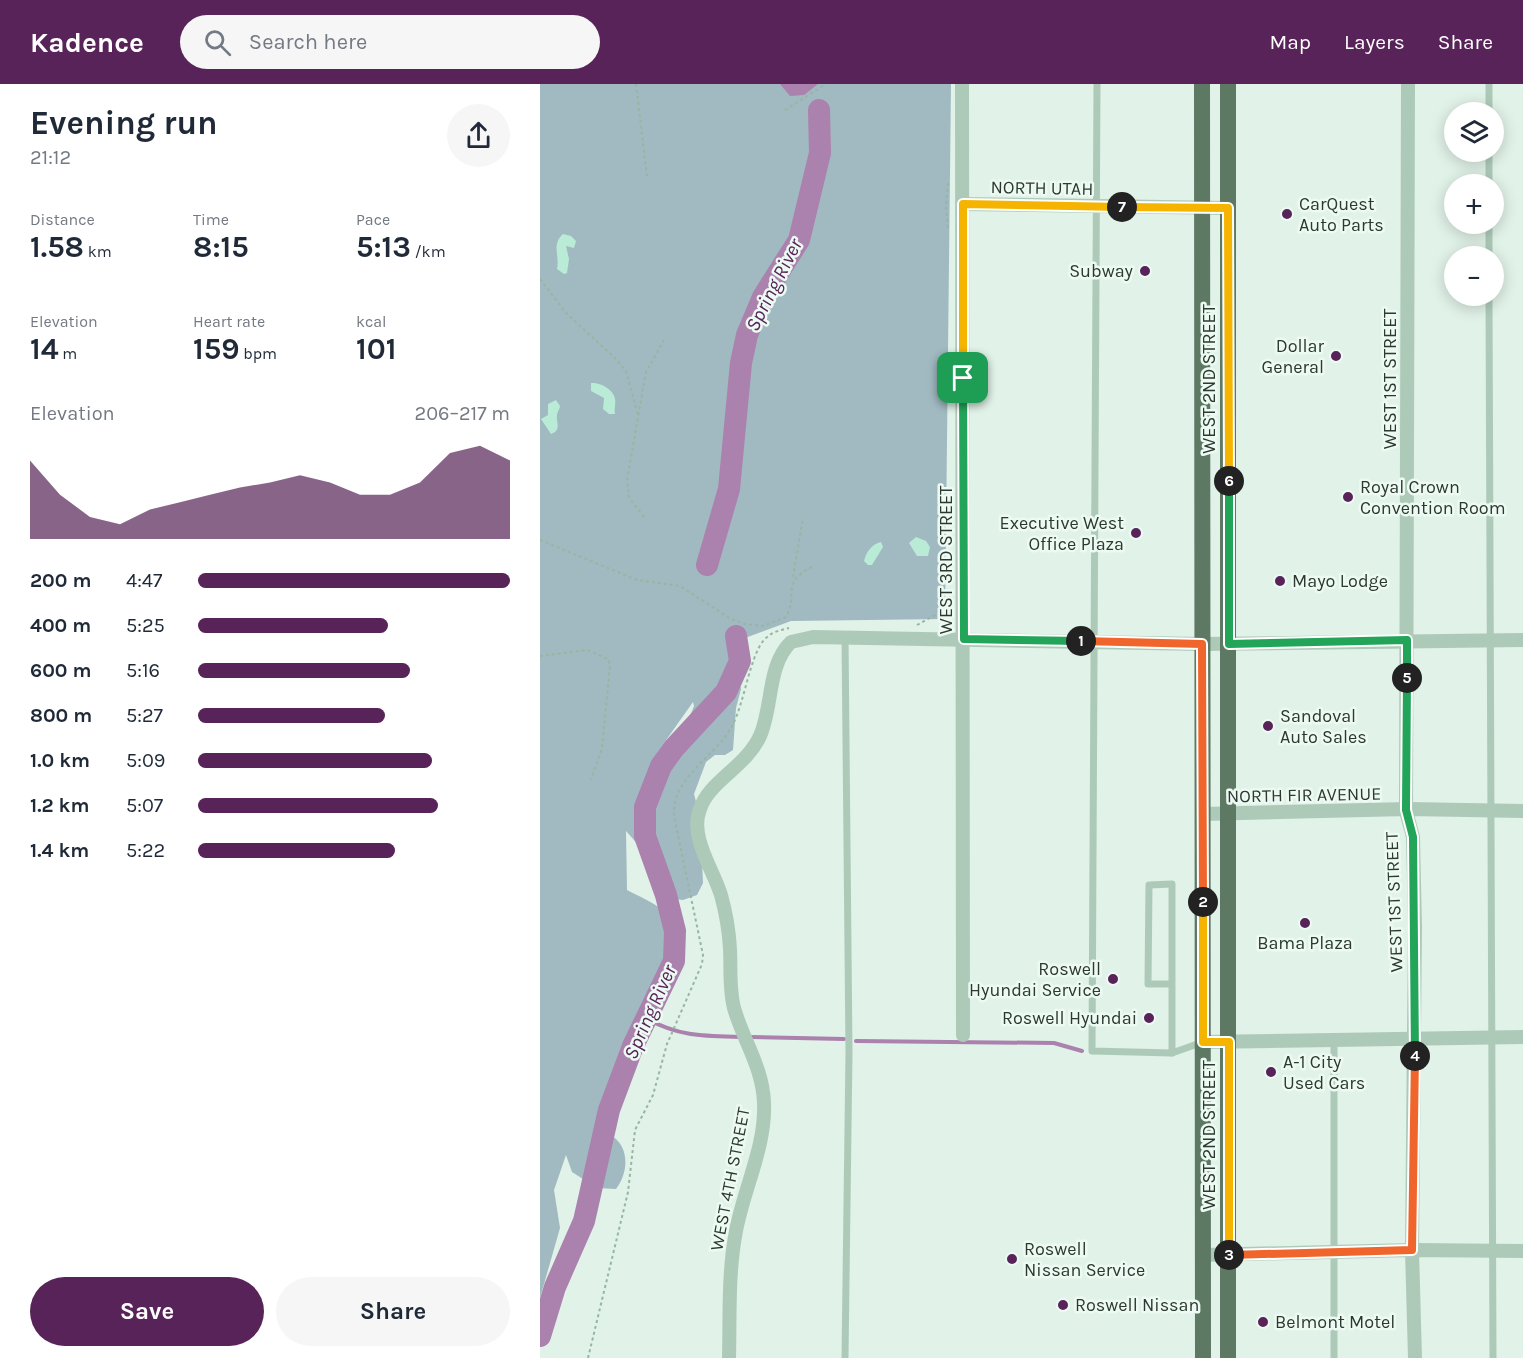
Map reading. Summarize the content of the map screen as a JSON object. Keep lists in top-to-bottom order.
{
  "streets": {
    "main road": ["WEST 2ND STREET"],
    "street": [
      "NORTH UTAH",
      "WEST 1ST STREET",
      "WEST 3RD STREET",
      "NORTH FIR AVENUE",
      "WEST 4TH STREET"
    ]
  },
  "crossings": [
    ["NORTH UTAH", "WEST 2ND STREET"],
    ["NORTH UTAH", "WEST 3RD STREET"],
    ["WEST 2ND STREET", "NORTH FIR AVENUE"],
    ["WEST 1ST STREET", "NORTH FIR AVENUE"]
  ],
  "water": ["Spring River"],
  "places": [
    "CarQuest Auto Parts",
    "Subway",
    "Dollar General",
    "Royal Crown Convention Room",
    "Executive West Office Plaza",
    "Mayo Lodge",
    "Sandoval Auto Sales",
    "Bama Plaza",
    "Roswell Hyundai Service",
    "Roswell Hyundai",
    "A-1 City Used Cars",
    "Roswell Nissan Service",
    "Roswell Nissan",
    "Belmont Motel"
  ],
  "page": {
    "header": "Kadence",
    "search": "Search here",
    "nav": ["Map", "Layers", "Share"],
    "heading": ["Evening run", "21:12"],
    "map_buttons": ["+", "−"],
    "stats": [
      ["Distance", "1.58 km"],
      ["Time", "8:15"],
      ["Pace", "5:13 /km"],
      ["Elevation", "14 m"],
      ["Heart rate", "159 bpm"],
      ["kcal", "101"]
    ],
    "pins": [
      "7",
      "6",
      "1",
      "5",
      "2",
      "4",
      "3"
    ],
    "chart": ["Elevation", "206–217 m"],
    "list": [
      {
        "name": "200 m",
        "note": "4:47"
      },
      {
        "name": "400 m",
        "note": "5:25"
      },
      {
        "name": "600 m",
        "note": "5:16"
      },
      {
        "name": "800 m",
        "note": "5:27"
      },
      {
        "name": "1.0 km",
        "note": "5:09"
      },
      {
        "name": "1.2 km",
        "note": "5:07"
      },
      {
        "name": "1.4 km",
        "note": "5:22"
      }
    ],
    "buttons": ["Save", "Share"]
  }
}
